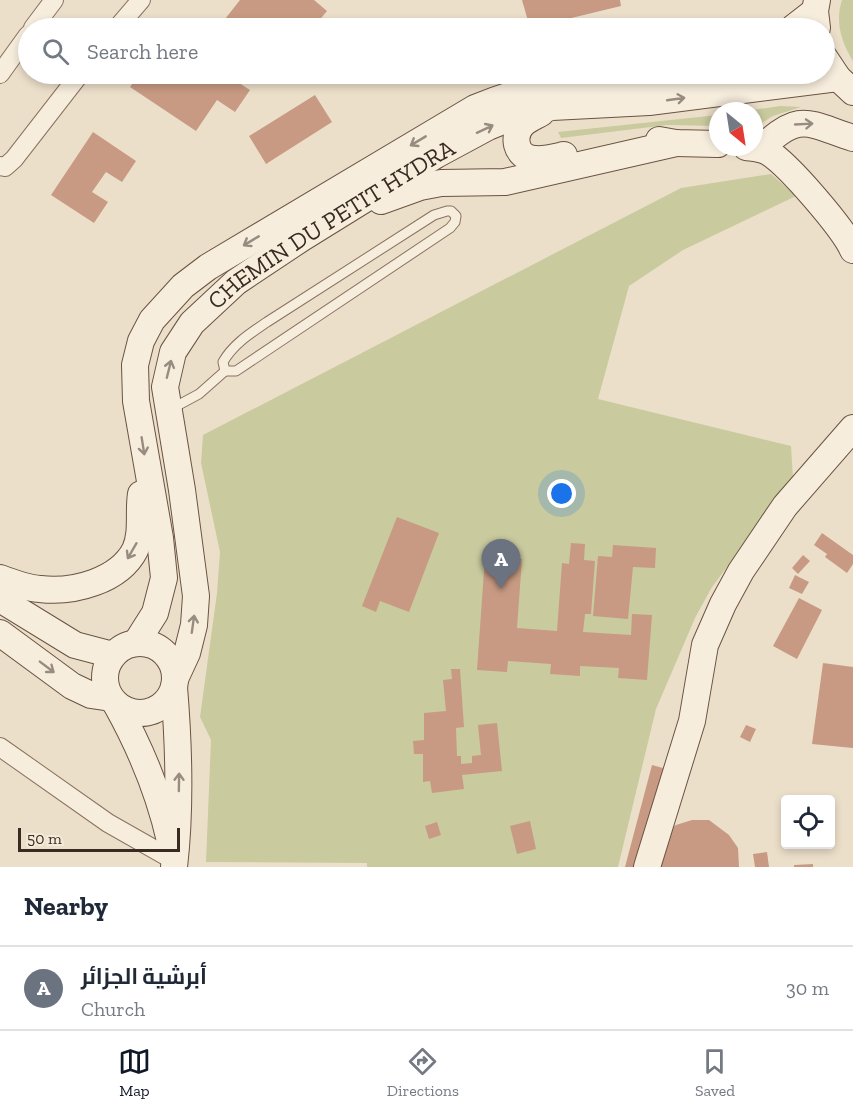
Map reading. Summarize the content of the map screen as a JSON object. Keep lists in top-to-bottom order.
{
  "streets": {
    "main road": ["CHEMIN DU PETIT HYDRA"]
  },
  "scale_bar": "50 m",
  "north": "bottom right",
  "page": {
    "search": "Search here",
    "pins": "A",
    "scale": "50 m",
    "heading": "Nearby",
    "list": [
      {
        "mark": "A",
        "name": "أبرشية الجزائر",
        "note": "Church",
        "value": "30 m"
      }
    ],
    "nav": ["Map", "Directions", "Saved"]
  }
}
